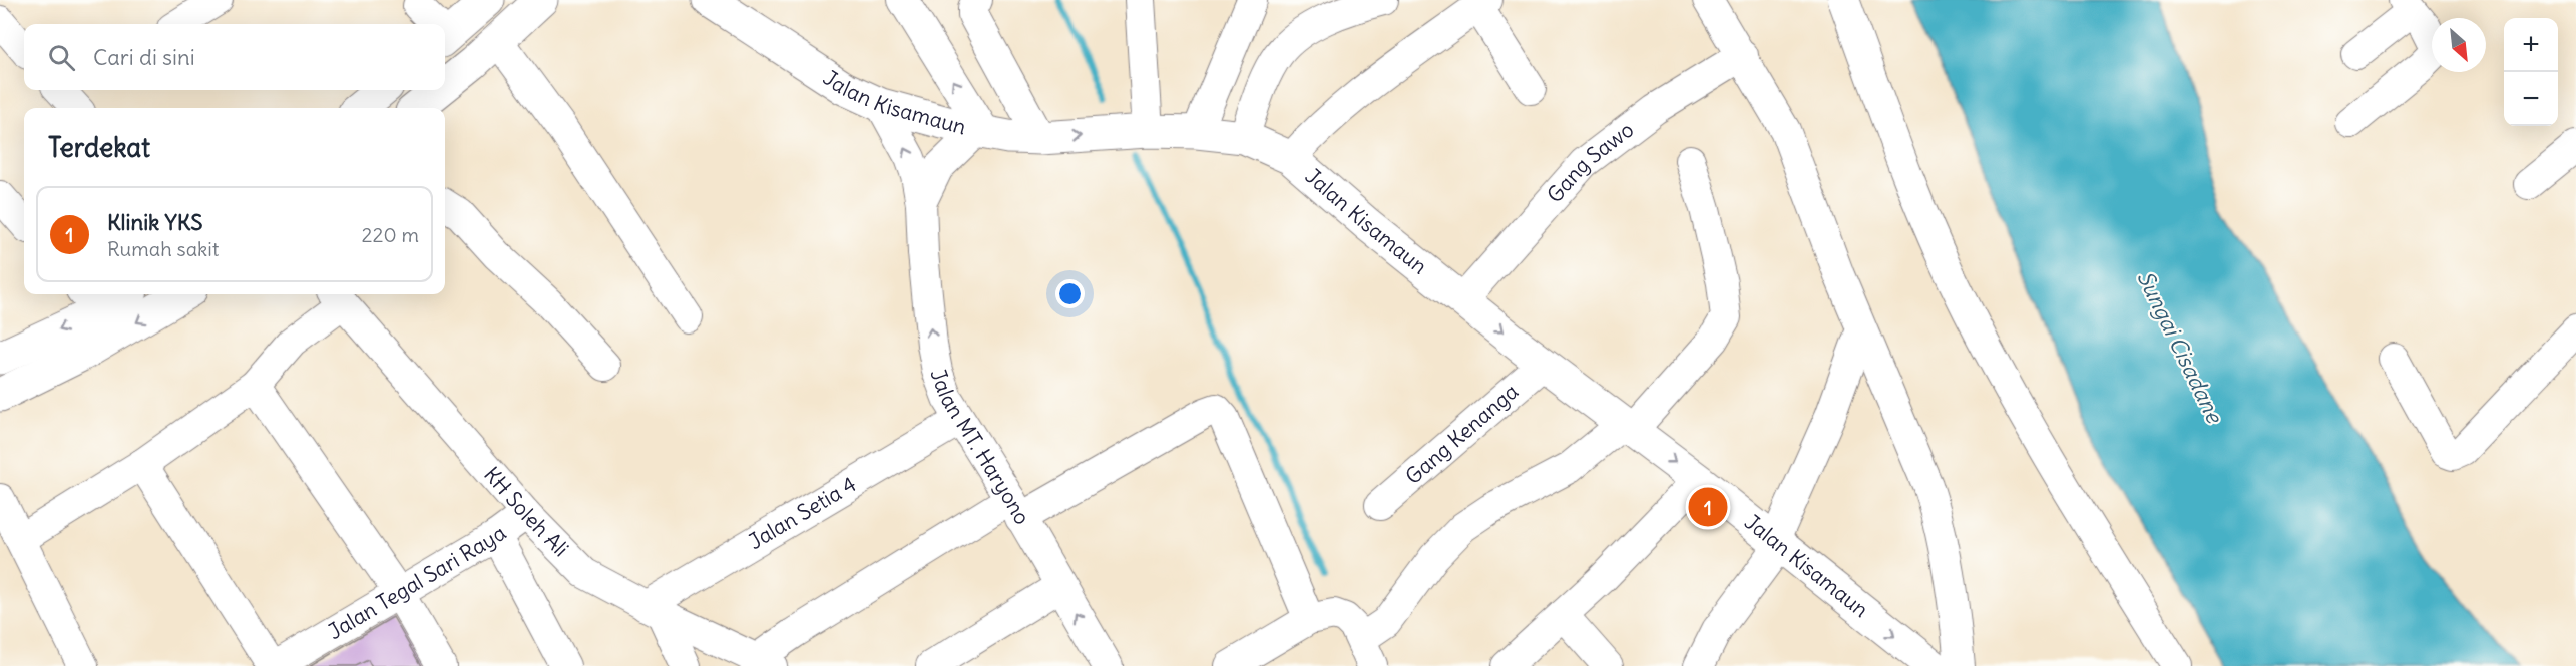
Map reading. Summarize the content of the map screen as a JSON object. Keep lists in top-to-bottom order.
{
  "streets": {
    "main road": ["Jalan Kisamaun"],
    "street": [
      "Gang Sawo",
      "Gang Kenanga",
      "Jalan MT. Haryono",
      "KH Soleh Ali",
      "Jalan Setia 4",
      "Jalan Tegal Sari Raya"
    ]
  },
  "crossings": [
    ["Jalan Kisamaun", "Gang Sawo"],
    ["Jalan Kisamaun", "Gang Kenanga"],
    ["Jalan Kisamaun", "Jalan MT. Haryono"],
    ["Jalan MT. Haryono", "Jalan Setia 4"],
    ["KH Soleh Ali", "Jalan Setia 4"],
    ["KH Soleh Ali", "Jalan Tegal Sari Raya"]
  ],
  "water": ["Sungai Cisadane"],
  "north": "bottom right",
  "page": {
    "map_buttons": ["+", "−"],
    "search": "Cari di sini",
    "heading": "Terdekat",
    "list": [
      {
        "mark": "1",
        "name": "Klinik YKS",
        "note": "Rumah sakit",
        "value": "220 m"
      }
    ],
    "pins": "1"
  }
}
